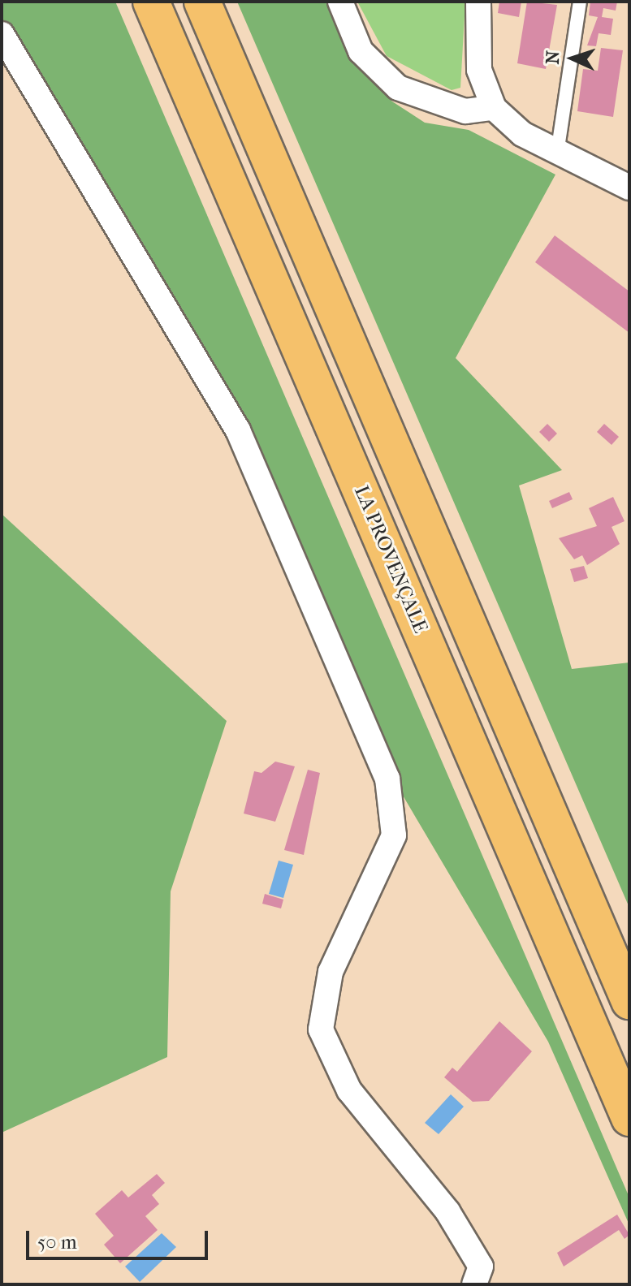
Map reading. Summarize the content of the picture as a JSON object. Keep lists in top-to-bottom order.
{
  "streets": {
    "highway": ["LA PROVENÇALE"]
  },
  "scale_bar": "50 m",
  "north": "left"
}
